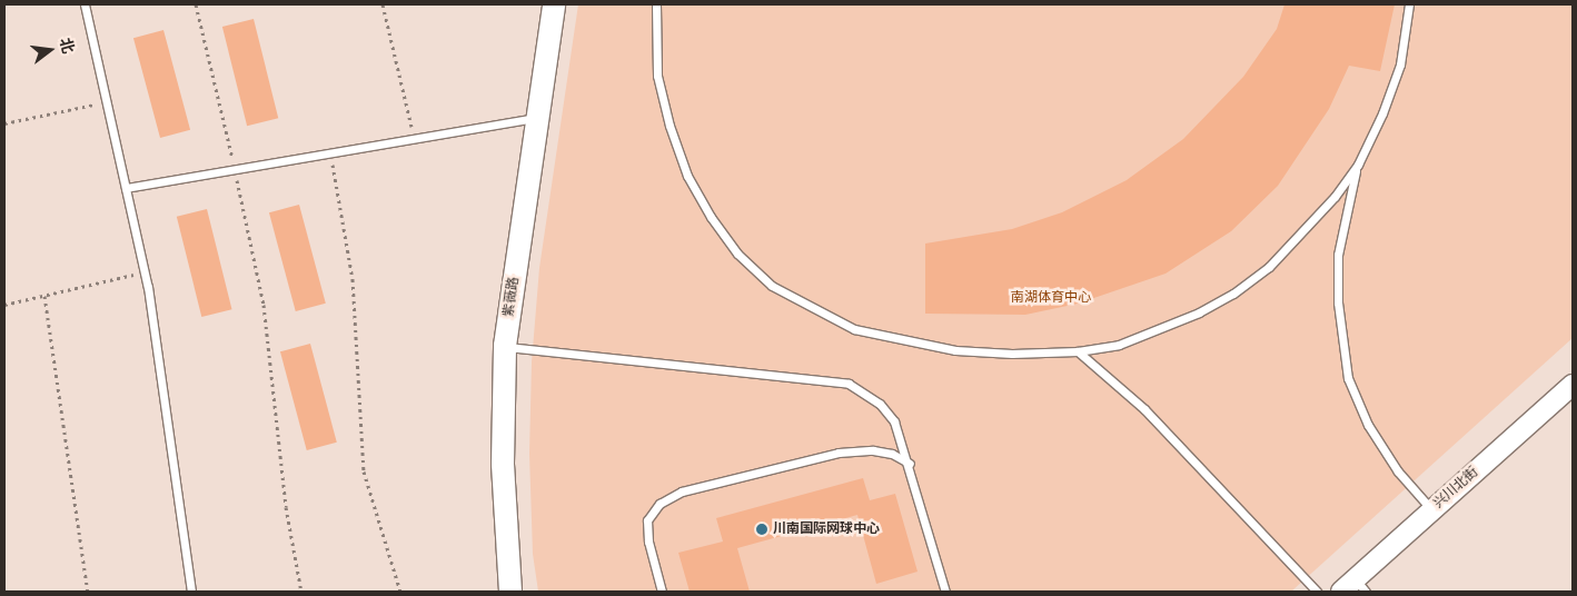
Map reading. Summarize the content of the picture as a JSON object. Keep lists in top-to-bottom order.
{
  "streets": {
    "main road": ["紫薇路"],
    "street": ["兴川北街"]
  },
  "parks": ["南湖体育中心"],
  "places": ["川南国际网球中心"],
  "north": "right"
}
